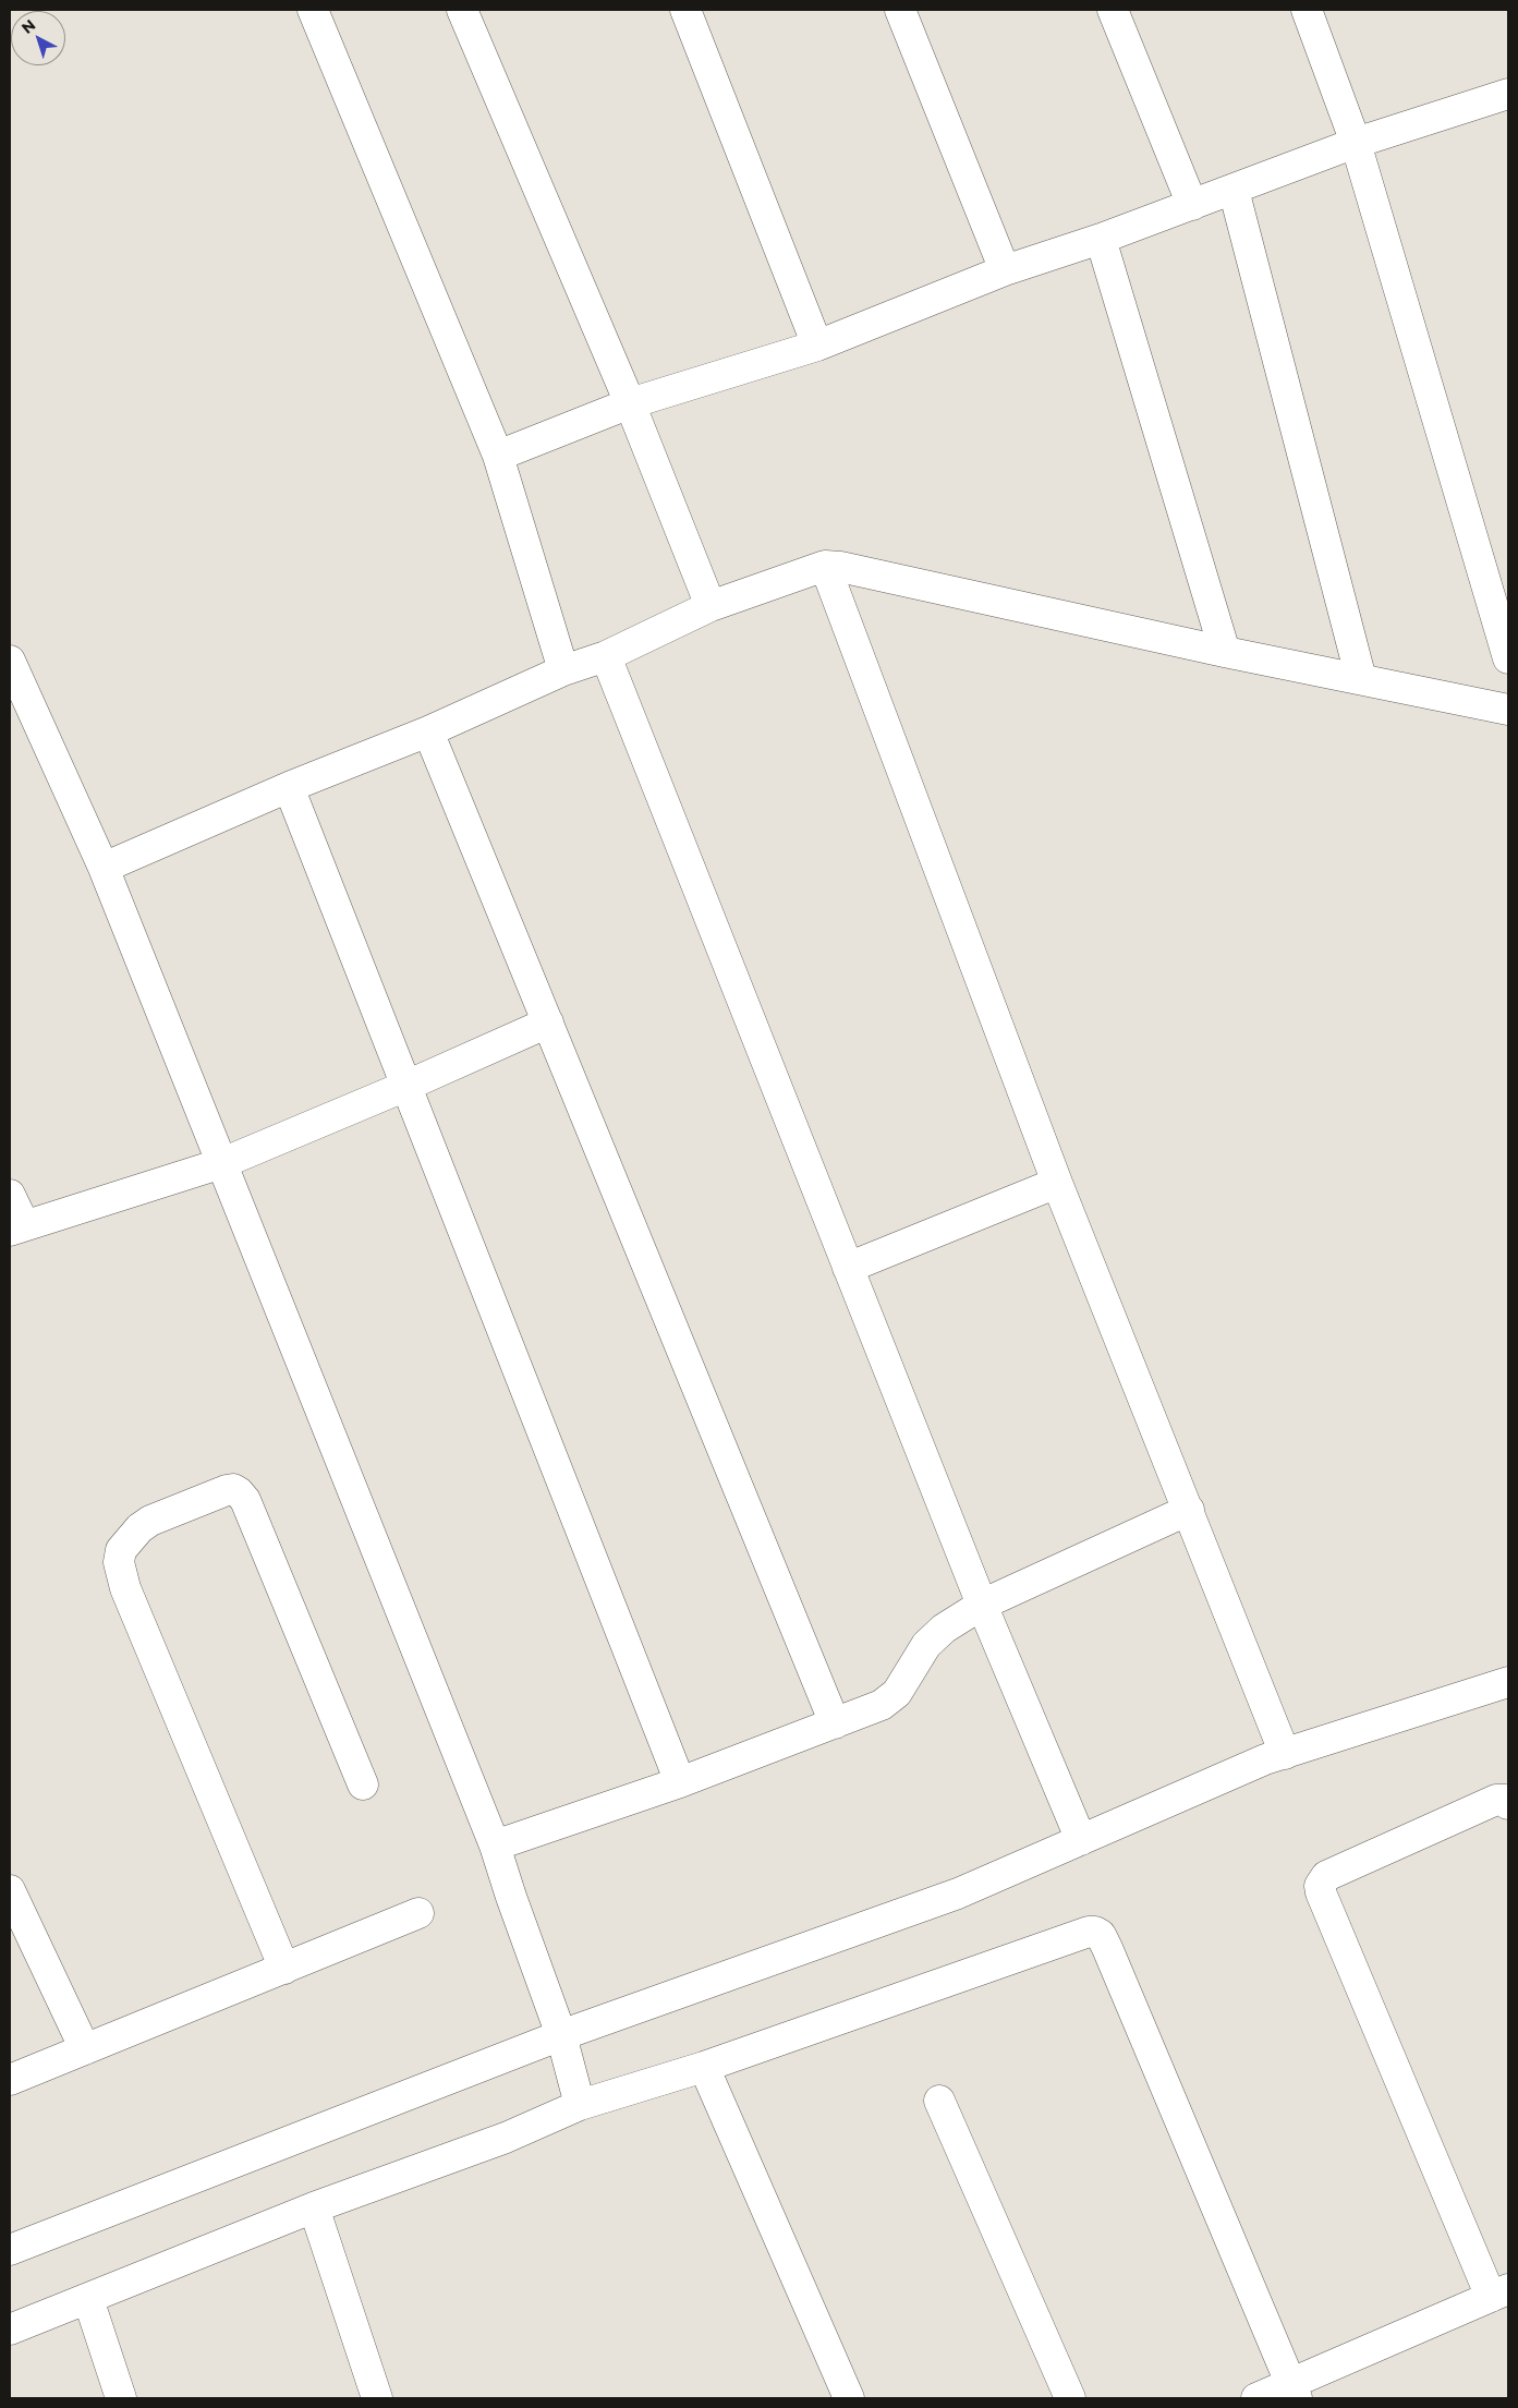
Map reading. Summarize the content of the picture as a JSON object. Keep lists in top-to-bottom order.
{
  "north": "top left"
}
